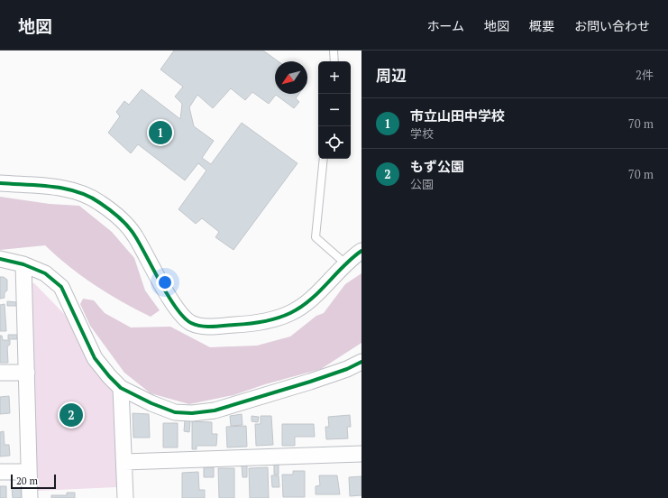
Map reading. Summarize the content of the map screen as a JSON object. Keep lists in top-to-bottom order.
{
  "scale_bar": "20 m",
  "north": "bottom left",
  "page": {
    "header": "地図",
    "nav": [
      "ホーム",
      "地図",
      "概要",
      "お問い合わせ"
    ],
    "heading": ["周辺", "2件"],
    "map_buttons": ["+", "−"],
    "list": [
      {
        "mark": "1",
        "name": "市立山田中学校",
        "note": "学校",
        "value": "70 m"
      },
      {
        "mark": "2",
        "name": "もず公園",
        "note": "公園",
        "value": "70 m"
      }
    ],
    "pins": ["1", "2"],
    "scale": "20 m"
  }
}
